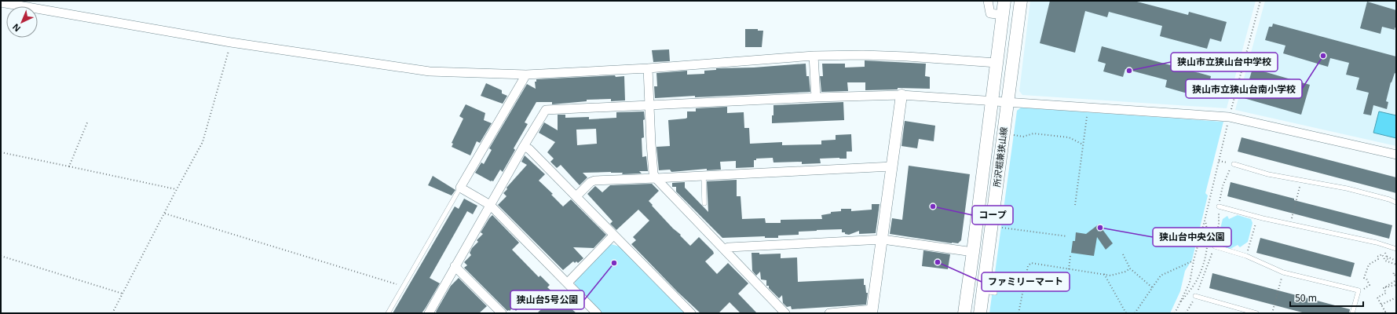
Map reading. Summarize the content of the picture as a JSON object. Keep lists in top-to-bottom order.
{
  "streets": {
    "main road": ["所沢堀兼狭山線"]
  },
  "places": [
    "狭山市立狭山台南小学校",
    "狭山市立狭山台中学校",
    "コープ",
    "狭山台中央公園",
    "ファミリーマート",
    "狭山台5号公園"
  ],
  "scale_bar": "50 m",
  "north": "bottom left"
}
